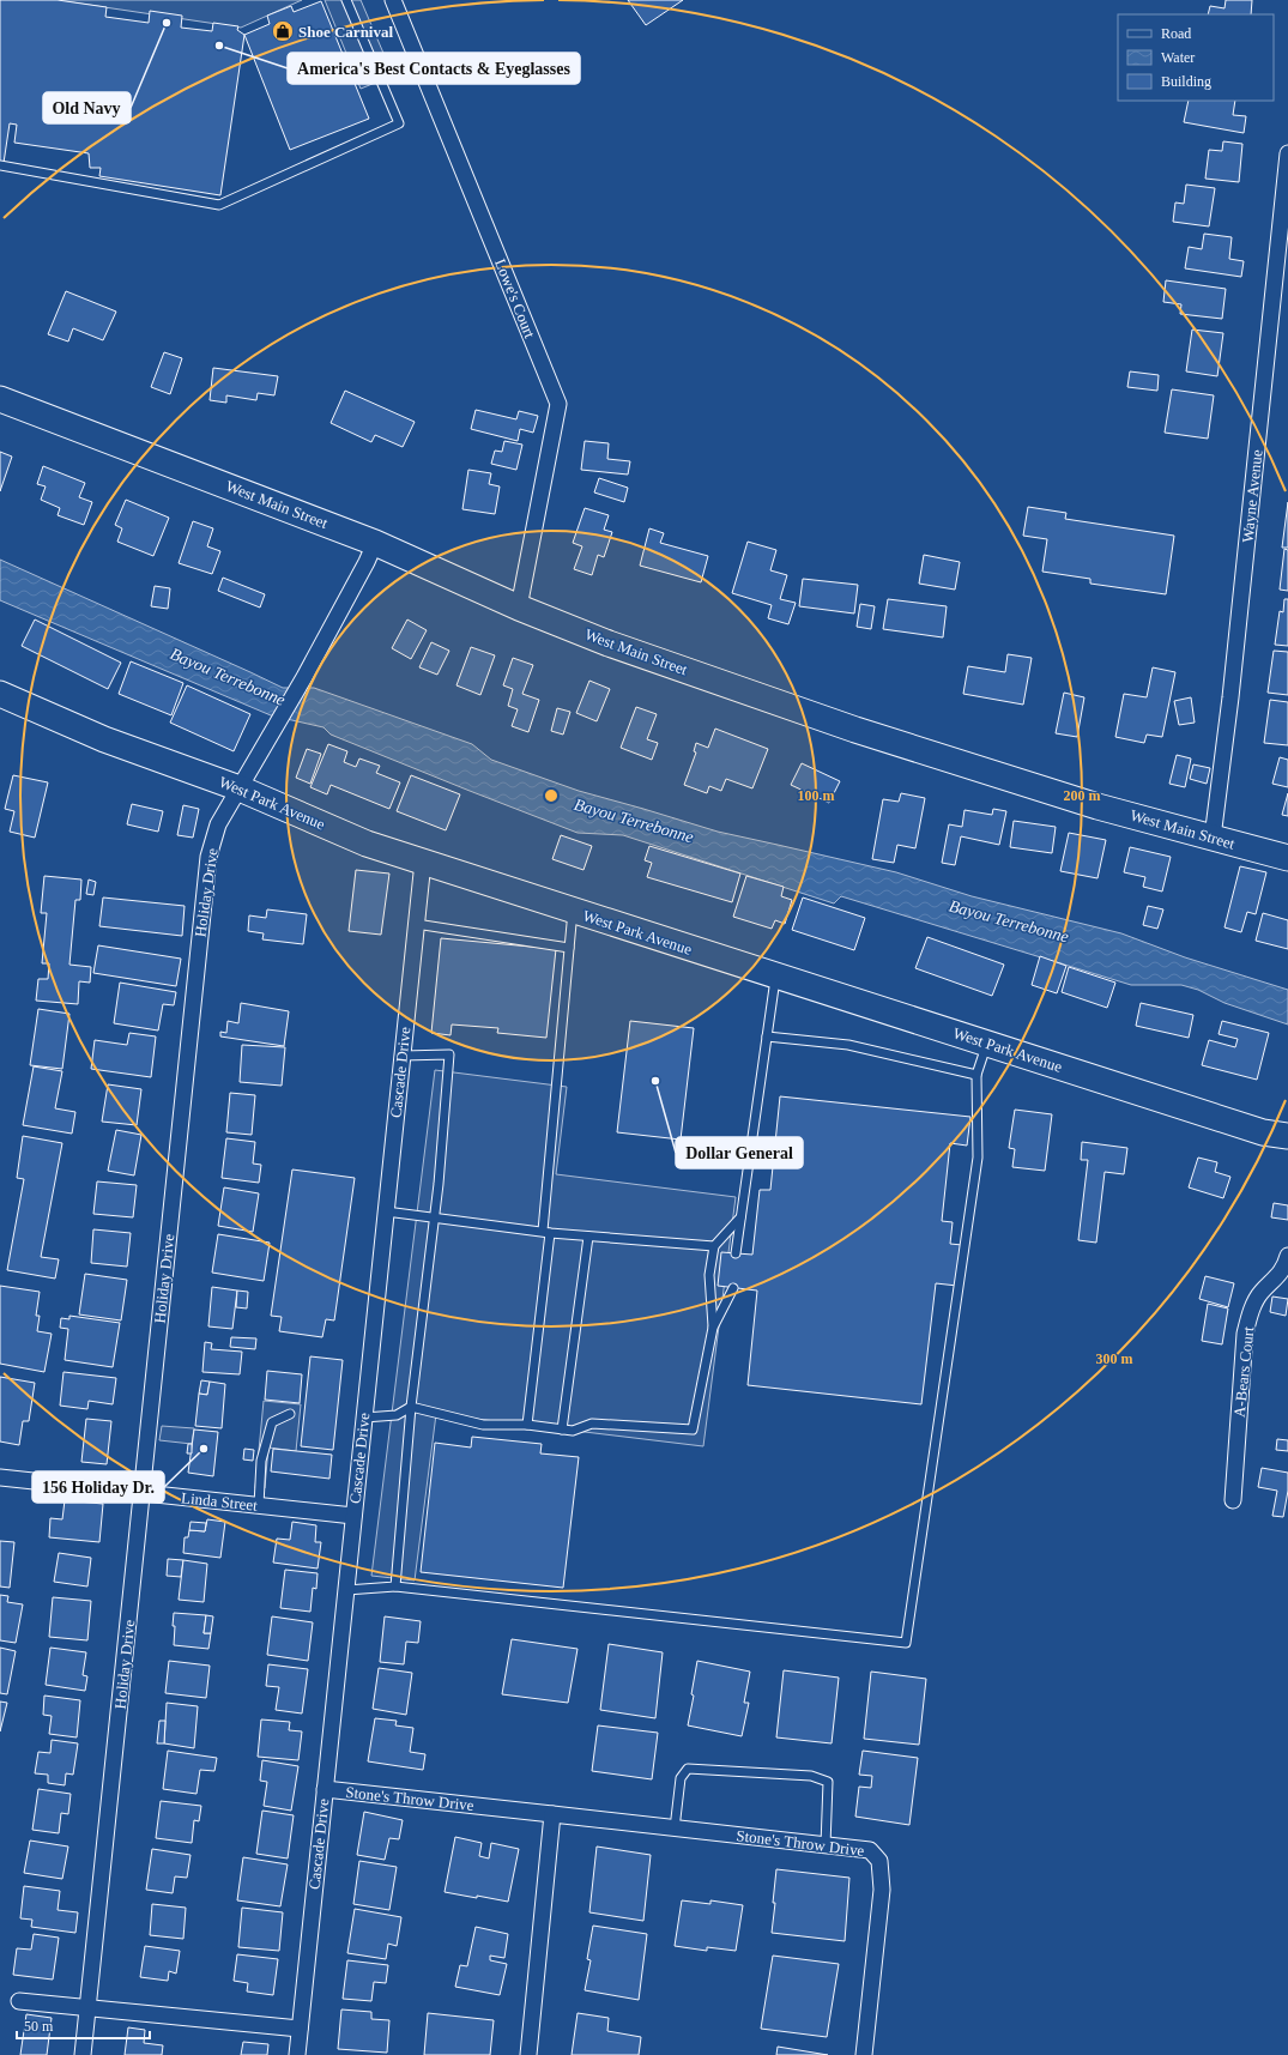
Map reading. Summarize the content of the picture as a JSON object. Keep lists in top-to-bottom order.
{
  "streets": {
    "main road": ["West Main Street", "West Park Avenue"],
    "street": [
      "Lowe's Court",
      "Wayne Avenue",
      "Holiday Drive",
      "Cascade Drive",
      "A-Bears Court",
      "Linda Street",
      "Stone's Throw Drive"
    ]
  },
  "crossings": [
    ["Lowe's Court", "West Main Street"],
    ["Wayne Avenue", "West Main Street"],
    ["West Main Street", "Holiday Drive"],
    ["West Park Avenue", "Holiday Drive"],
    ["West Park Avenue", "Cascade Drive"],
    ["Holiday Drive", "Linda Street"],
    ["Cascade Drive", "Linda Street"],
    ["Cascade Drive", "Stone's Throw Drive"]
  ],
  "water": ["Bayou Terrebonne"],
  "places": {
    "other": [
      "Old Navy",
      "America's Best Contacts & Eyeglasses",
      "Dollar General",
      "156 Holiday Dr."
    ],
    "shop": ["Shoe Carnival"]
  },
  "legend": ["Road", "Water", "Building"],
  "scale_bar": "50 m",
  "rings": ["100 m", "200 m", "300 m"]
}
